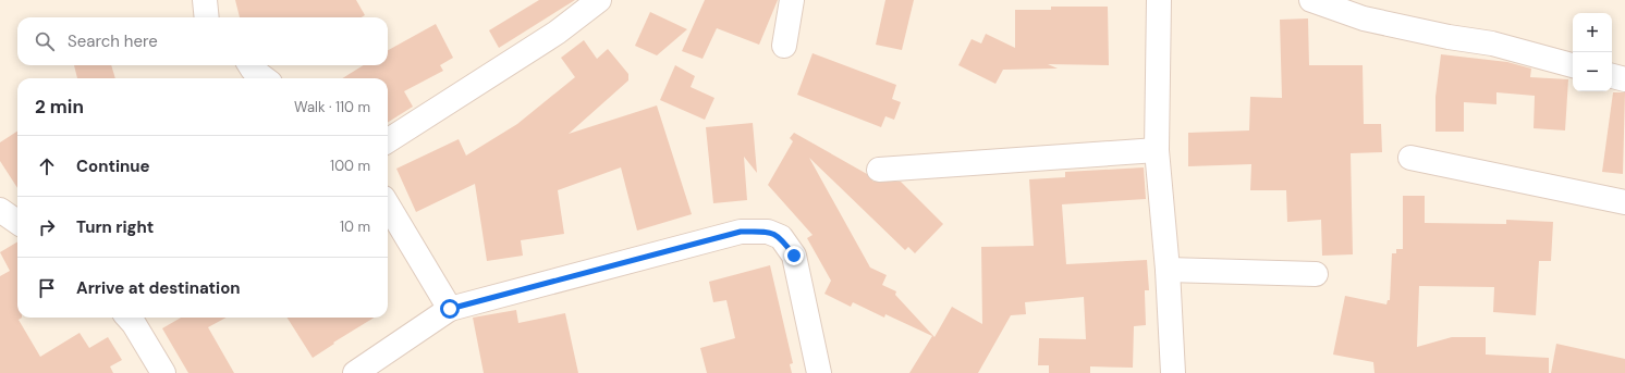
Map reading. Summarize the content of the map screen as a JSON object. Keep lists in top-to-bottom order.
{
  "page": {
    "map_buttons": ["+", "−"],
    "search": "Search here",
    "heading": ["2 min", "Walk · 110 m"],
    "list": [
      ["Continue", "100 m"],
      ["Turn right", "10 m"],
      "Arrive at destination"
    ]
  }
}
